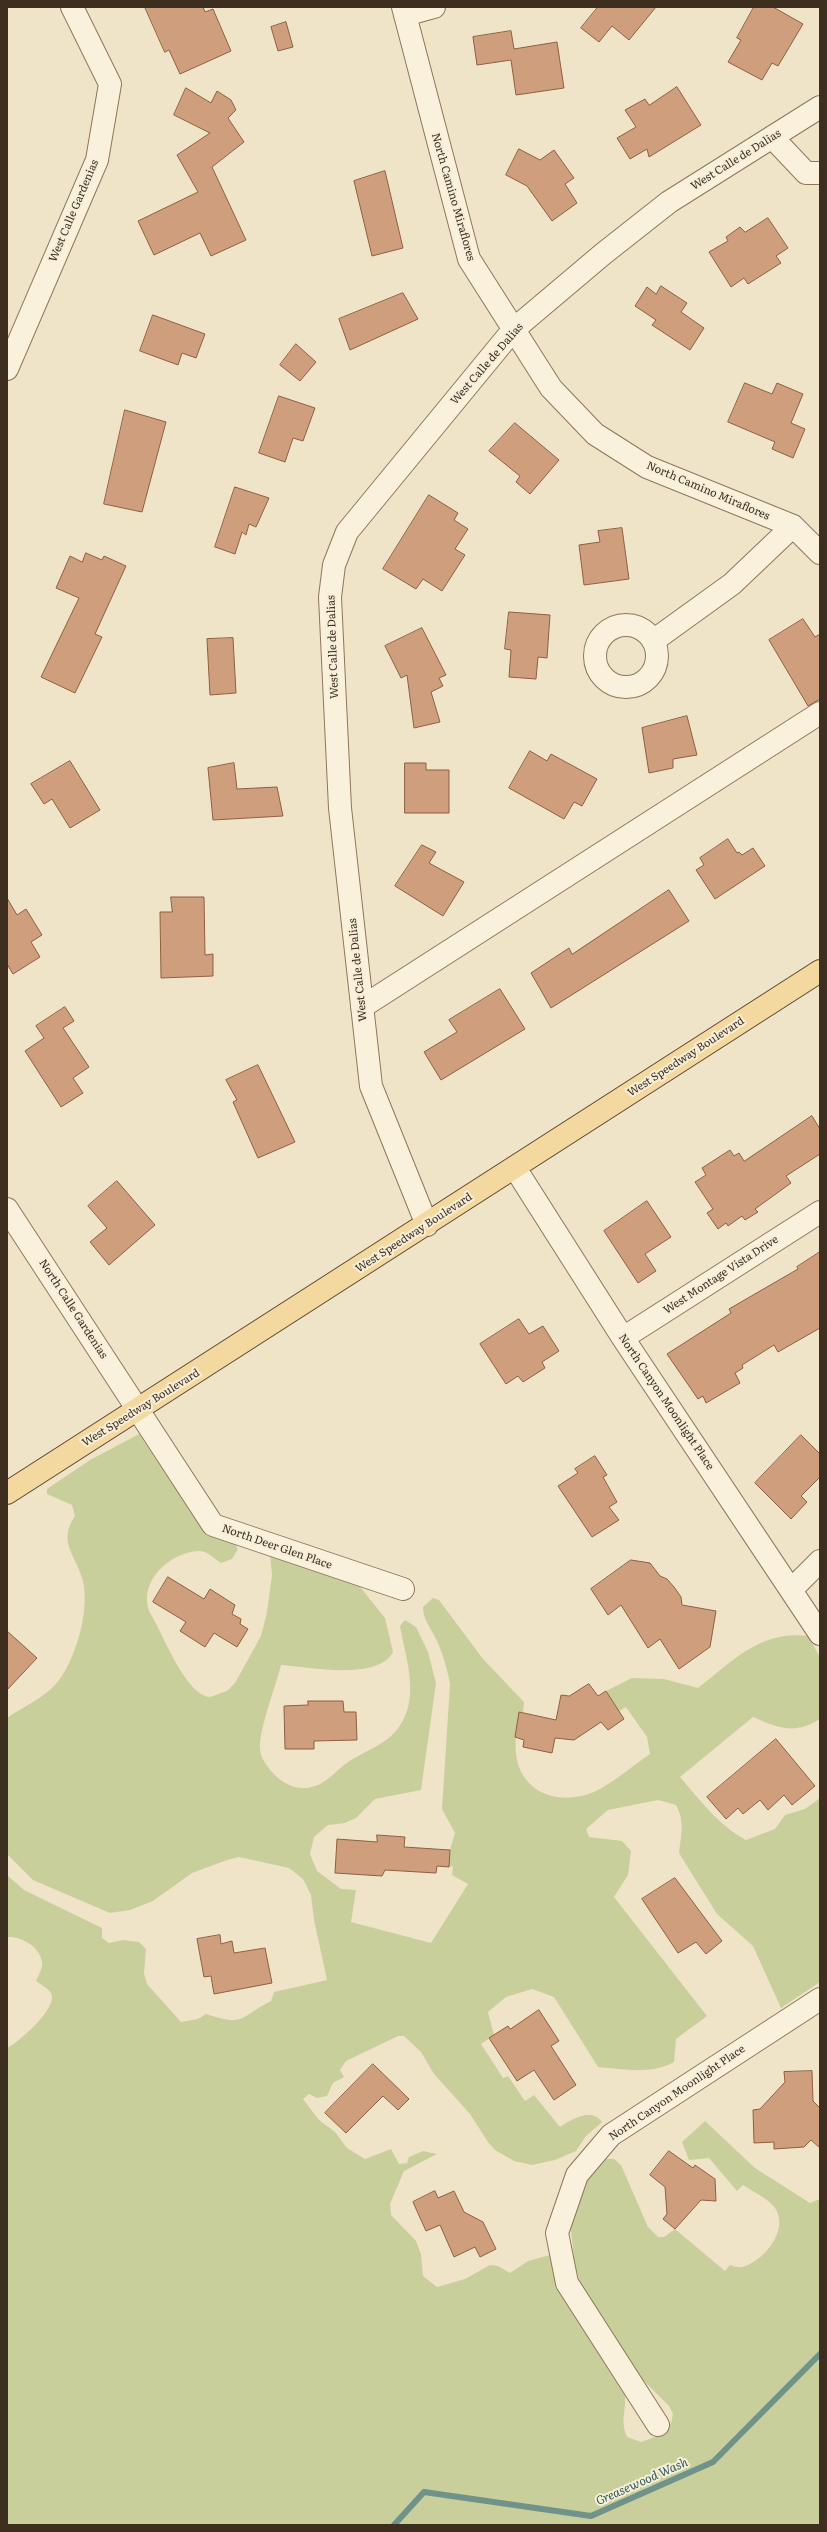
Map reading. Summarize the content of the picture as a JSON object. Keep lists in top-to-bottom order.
{
  "streets": {
    "main road": ["West Speedway Boulevard"],
    "street": [
      "West Calle de Dalias",
      "North Camino Miraflores",
      "West Calle Gardenias",
      "West Montage Vista Drive",
      "North Calle Gardenias",
      "North Canyon Moonlight Place",
      "North Deer Glen Place"
    ]
  },
  "crossings": [
    ["West Calle de Dalias", "North Camino Miraflores"],
    ["West Calle de Dalias", "West Speedway Boulevard"],
    ["West Speedway Boulevard", "North Calle Gardenias"],
    ["West Speedway Boulevard", "North Canyon Moonlight Place"],
    ["West Speedway Boulevard", "North Deer Glen Place"],
    ["West Montage Vista Drive", "North Canyon Moonlight Place"],
    ["North Calle Gardenias", "North Deer Glen Place"]
  ],
  "water": ["Greasewood Wash"]
}
